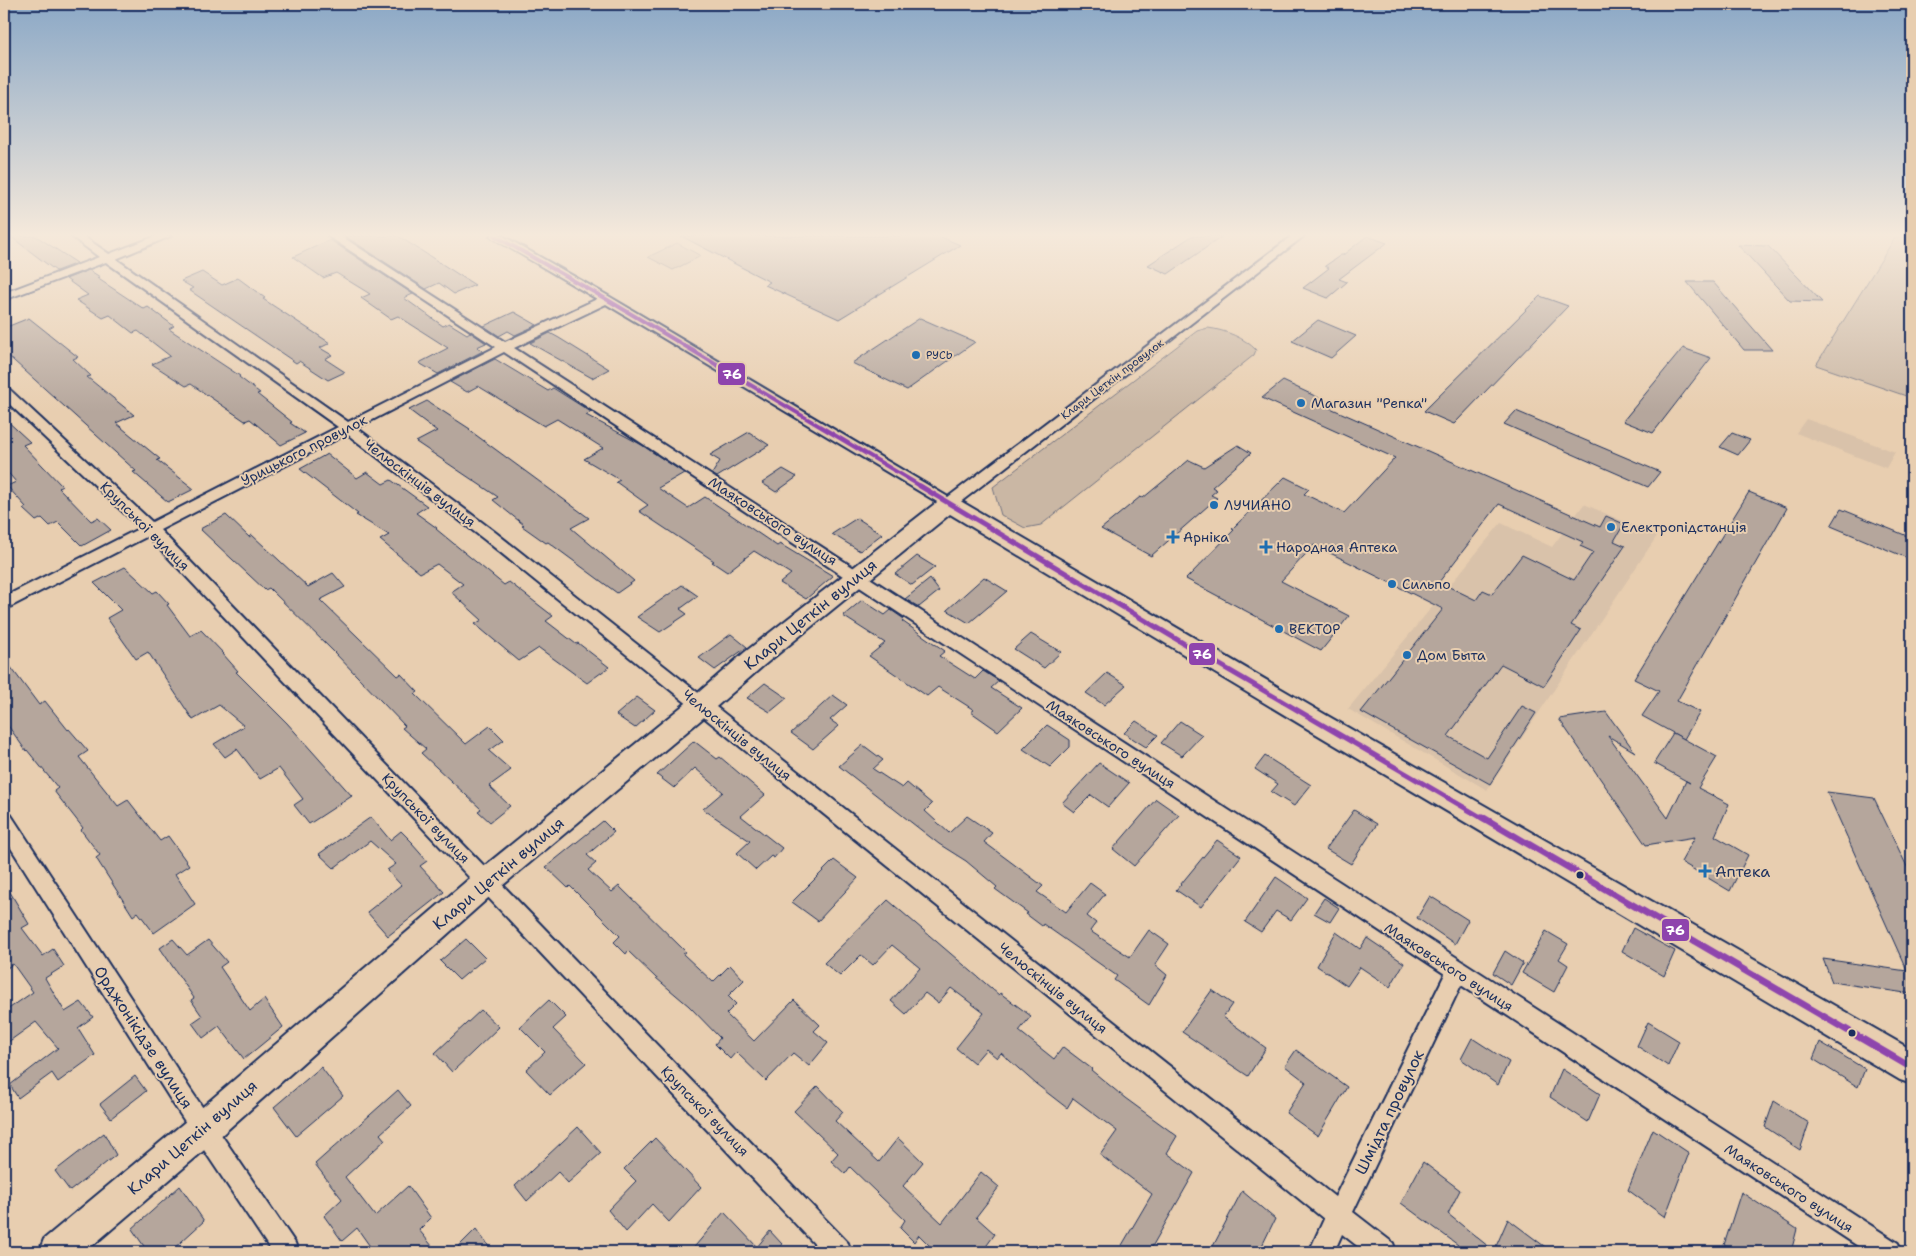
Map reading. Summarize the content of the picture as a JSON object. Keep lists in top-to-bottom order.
{
  "streets": {
    "street": [
      "Клари Цеткін провулок",
      "Урицького провулок",
      "Челюскінців вулиця",
      "Маяковського вулиця",
      "Крупської вулиця",
      "Клари Цеткін вулиця",
      "Орджонікідзе вулиця",
      "Шмідта провулок"
    ]
  },
  "crossings": [
    ["Клари Цеткін провулок", "Клари Цеткін вулиця"],
    ["Урицького провулок", "Челюскінців вулиця"],
    ["Урицького провулок", "Маяковського вулиця"],
    ["Урицького провулок", "Крупської вулиця"],
    ["Челюскінців вулиця", "Клари Цеткін вулиця"],
    ["Челюскінців вулиця", "Шмідта провулок"],
    ["Маяковського вулиця", "Клари Цеткін вулиця"],
    ["Маяковського вулиця", "Шмідта провулок"],
    ["Крупської вулиця", "Клари Цеткін вулиця"],
    ["Клари Цеткін вулиця", "Орджонікідзе вулиця"]
  ],
  "places": {
    "other": [
      "РУСЬ",
      "Магазин \"Репка\"",
      "ЛУЧИАНО",
      "Електропідстанція",
      "Сильпо",
      "ВЕКТОР",
      "Дом Быта"
    ],
    "health": ["Арніка", "Народная Аптека", "Аптека"]
  },
  "lines": ["transit line 76"]
}
